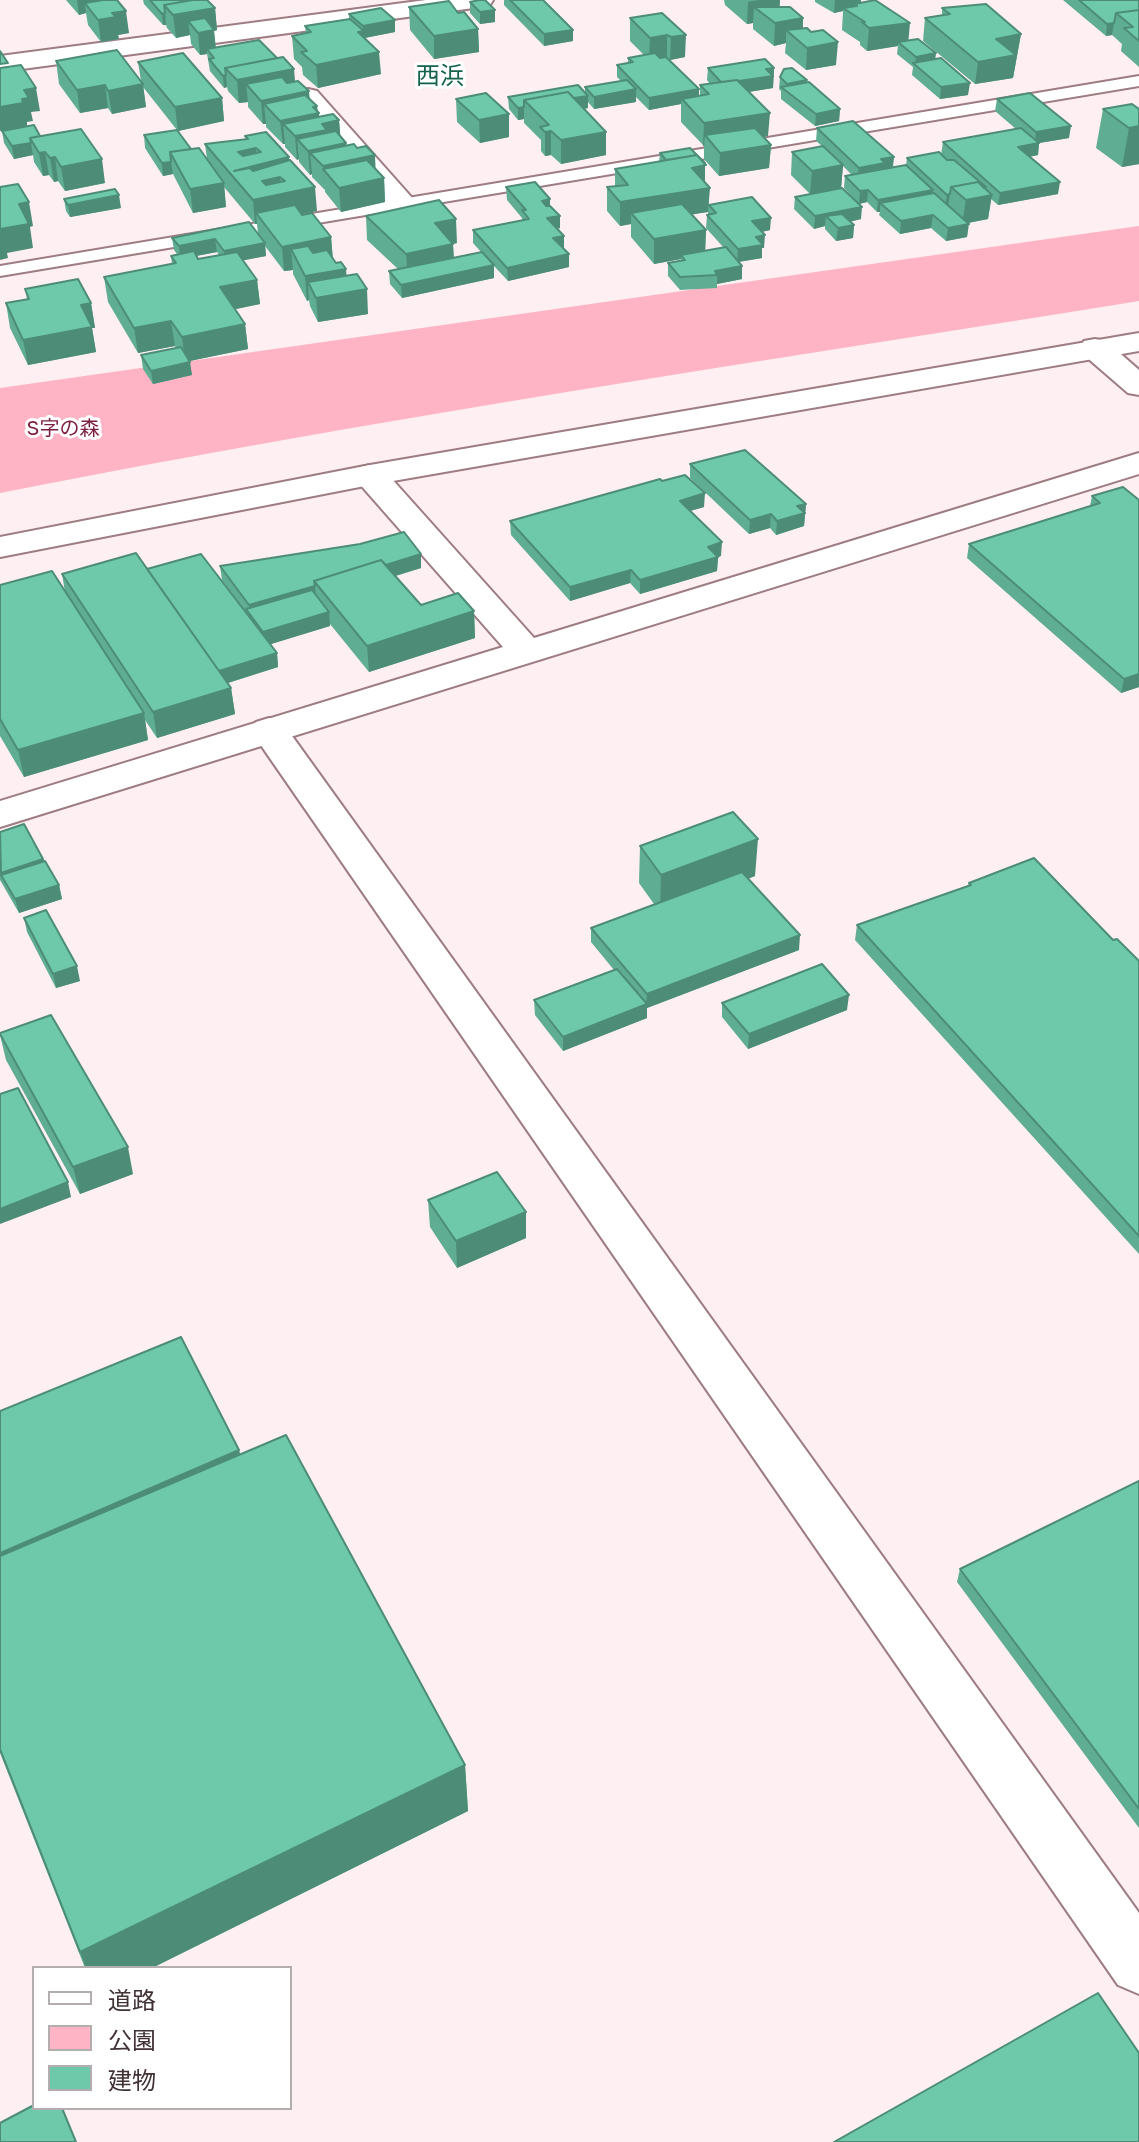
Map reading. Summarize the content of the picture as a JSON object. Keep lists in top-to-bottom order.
{
  "districts": ["西浜"],
  "parks": ["S字の森"],
  "legend": ["道路", "公園", "建物"]
}
